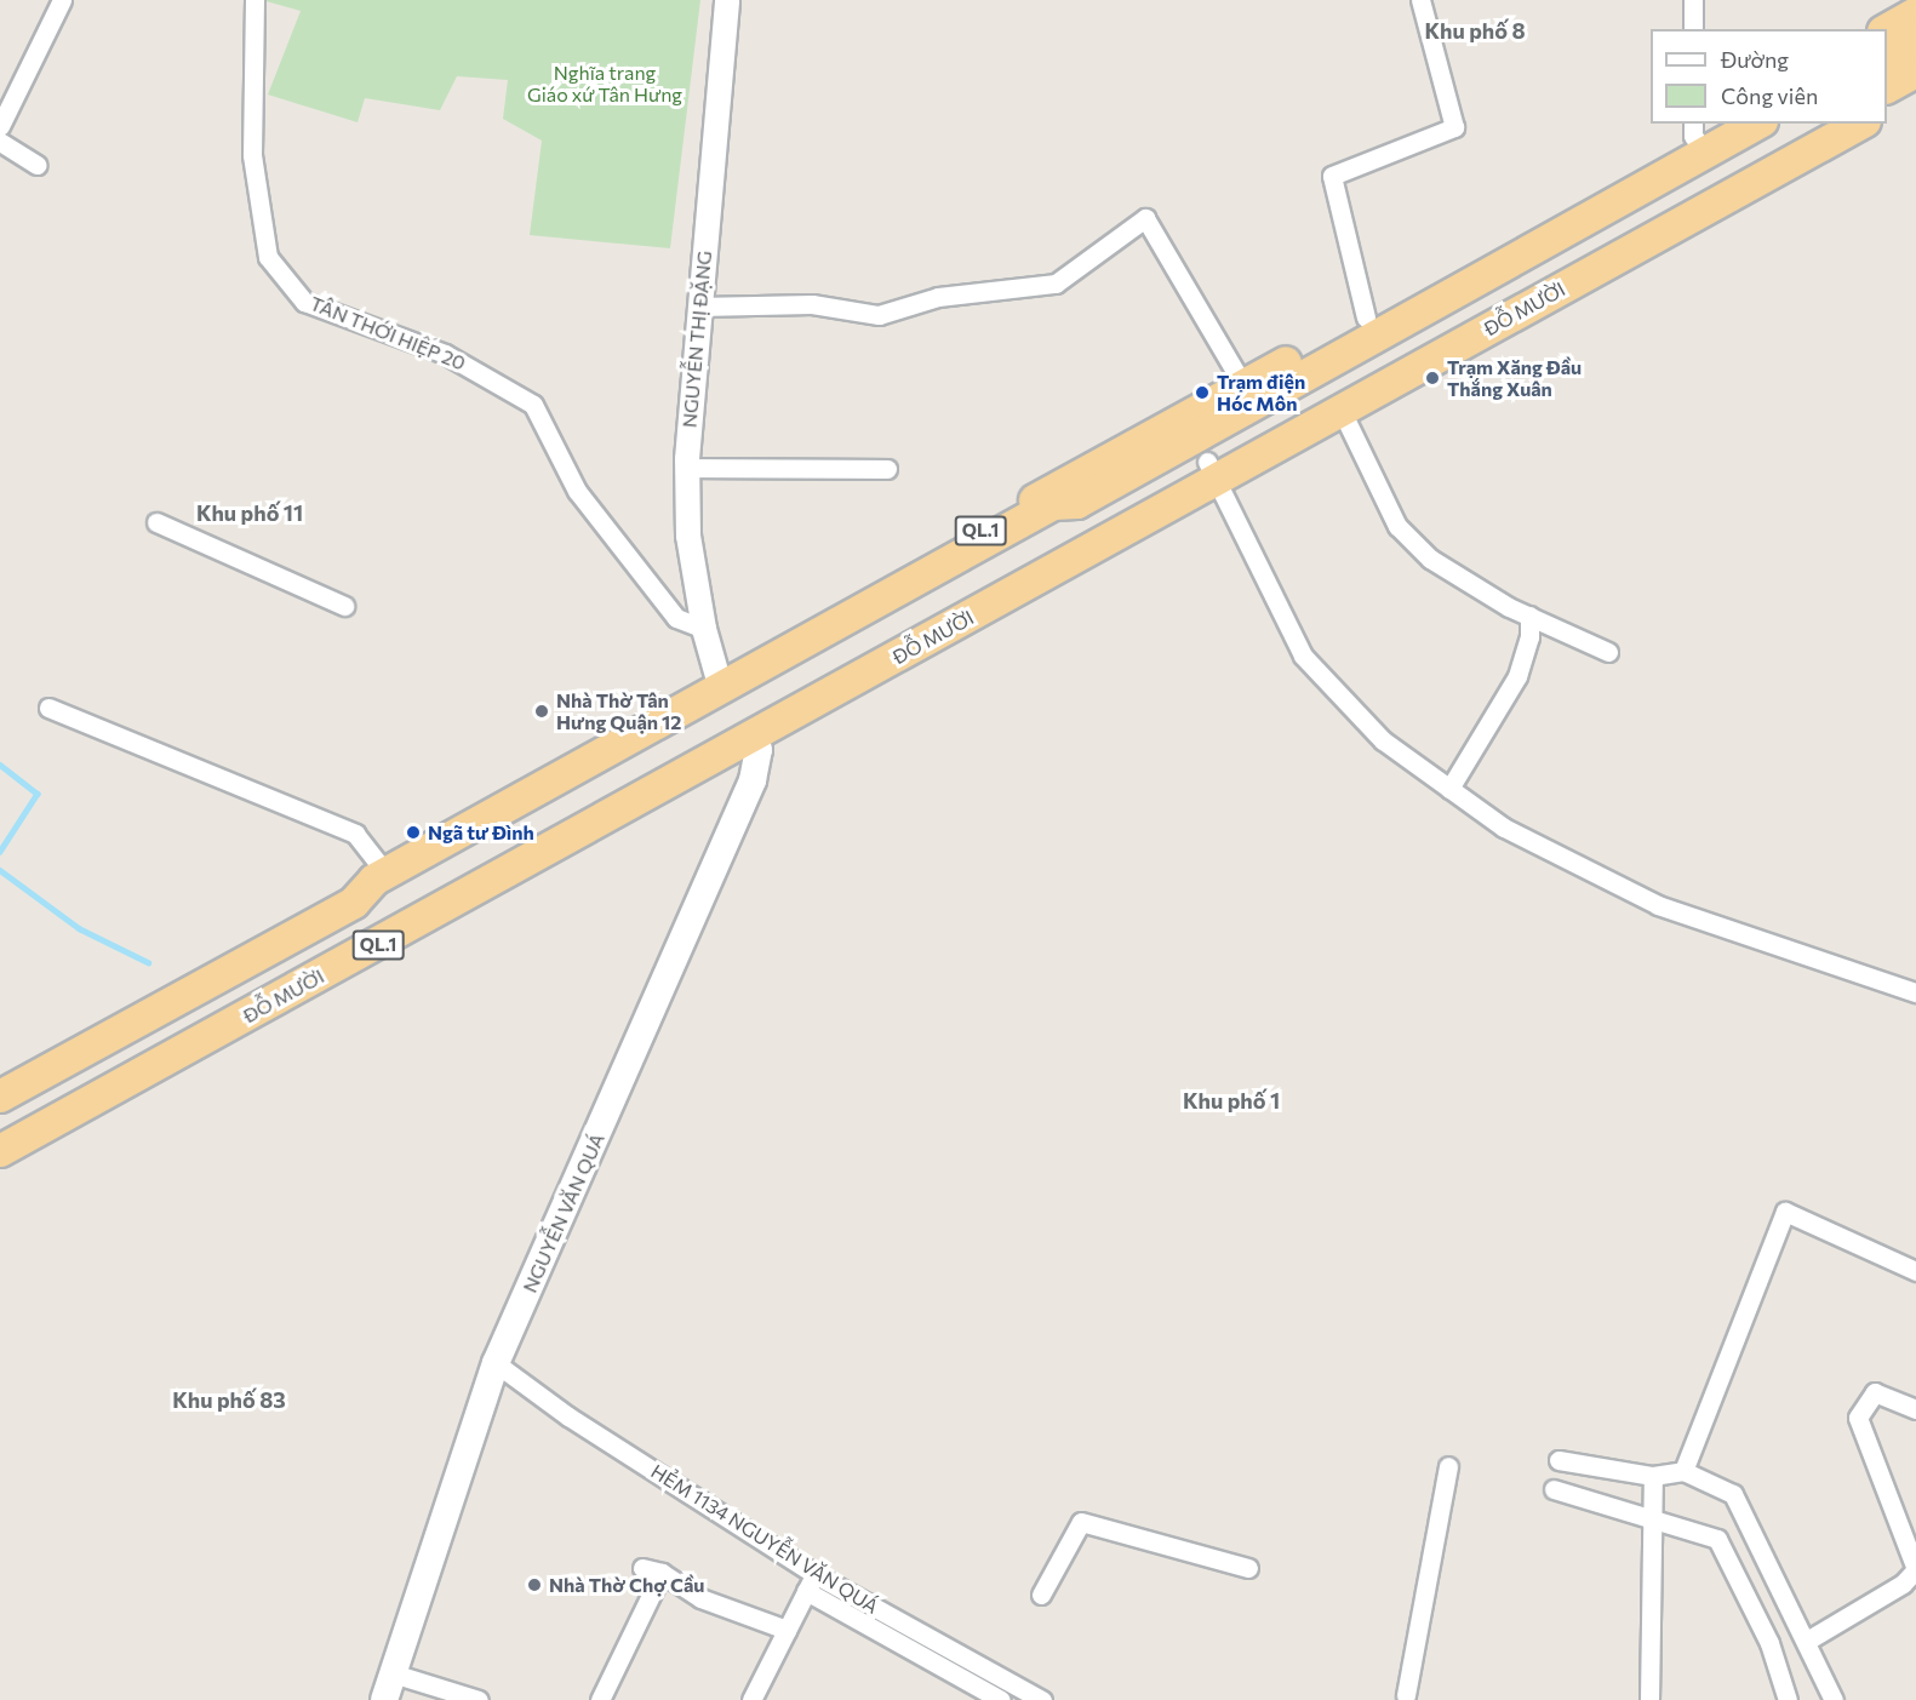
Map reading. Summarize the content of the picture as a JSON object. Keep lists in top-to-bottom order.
{
  "streets": {
    "highway": ["ĐỖ MƯỜI", "QL.1"],
    "main road": ["NGUYỄN VĂN QUÁ"],
    "street": ["TÂN THỚI HIỆP 20", "NGUYỄN THỊ ĐẶNG", "HẺM 1134 NGUYỄN VĂN QUÁ"]
  },
  "crossings": [
    ["ĐỖ MƯỜI", "NGUYỄN VĂN QUÁ"],
    ["TÂN THỚI HIỆP 20", "NGUYỄN THỊ ĐẶNG"],
    ["NGUYỄN THỊ ĐẶNG", "QL.1"],
    ["NGUYỄN VĂN QUÁ", "HẺM 1134 NGUYỄN VĂN QUÁ"]
  ],
  "districts": [
    "Khu phố 8",
    "Khu phố 11",
    "Khu phố 1",
    "Khu phố 83"
  ],
  "parks": ["Nghĩa trang Giáo xứ Tân Hưng"],
  "places": [
    "Trạm Xăng Đầu Thắng Xuân",
    "Trạm điện Hóc Môn",
    "Nhà Thờ Tân Hưng Quận 12",
    "Ngã tư Đình",
    "Nhà Thờ Chợ Cầu"
  ],
  "legend": ["Đường", "Công viên"]
}
